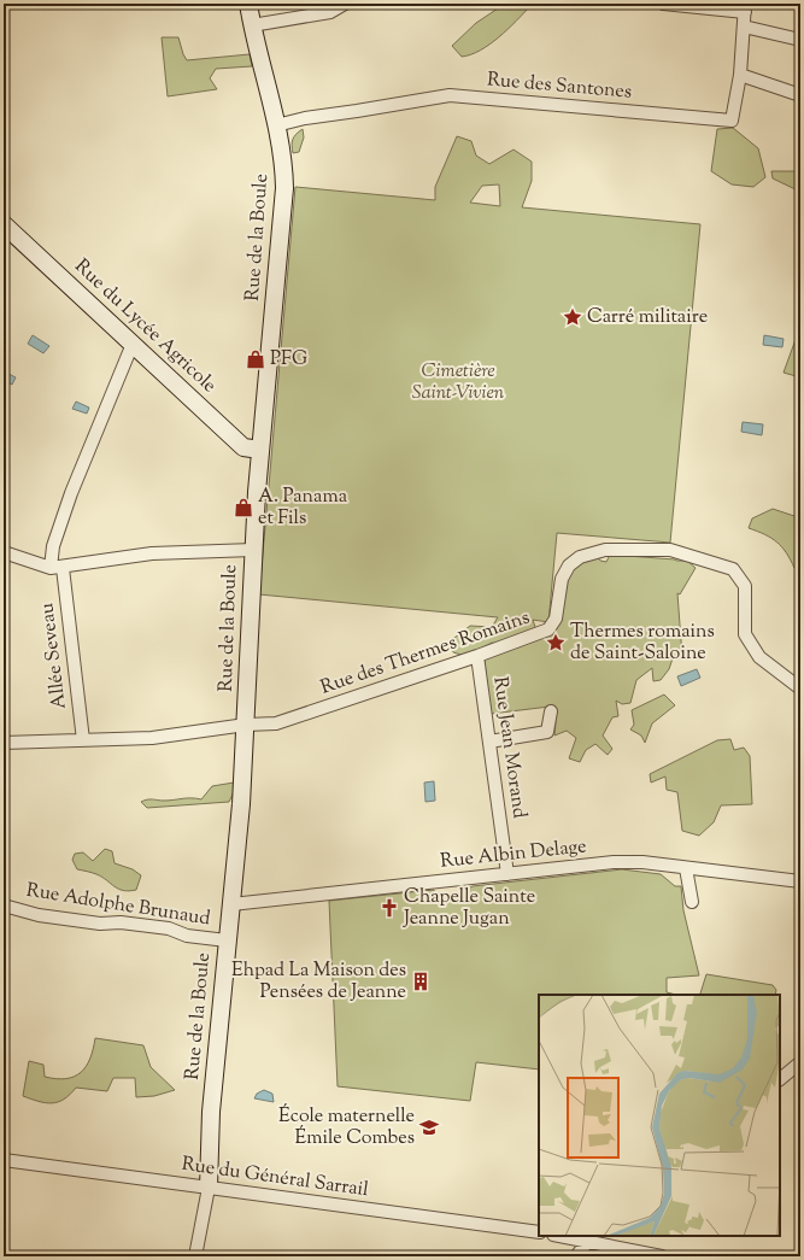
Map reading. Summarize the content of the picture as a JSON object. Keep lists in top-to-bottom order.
{
  "streets": {
    "street": [
      "Rue des Santones",
      "Rue de la Boule",
      "Rue du Lycée Agricole",
      "Rue des Thermes Romains",
      "Allée Seveau",
      "Rue Jean Morand",
      "Rue Albin Delage",
      "Rue Adolphe Brunaud",
      "Rue du Général Sarrail"
    ]
  },
  "crossings": [
    ["Rue des Santones", "Rue de la Boule"],
    ["Rue de la Boule", "Rue du Lycée Agricole"],
    ["Rue de la Boule", "Rue des Thermes Romains"],
    ["Rue de la Boule", "Rue Albin Delage"],
    ["Rue de la Boule", "Rue Adolphe Brunaud"],
    ["Rue de la Boule", "Rue du Général Sarrail"],
    ["Rue du Lycée Agricole", "Allée Seveau"],
    ["Rue des Thermes Romains", "Allée Seveau"],
    ["Rue des Thermes Romains", "Rue Jean Morand"],
    ["Rue Jean Morand", "Rue Albin Delage"]
  ],
  "parks": ["Cimetière Saint-Vivien"],
  "places": {
    "place": ["Carré militaire", "Thermes romains de Saint-Saloine"],
    "shop": ["PFG", "A. Panama et Fils"],
    "church": ["Chapelle Sainte Jeanne Jugan"],
    "building": ["Ehpad La Maison des Pensées de Jeanne"],
    "school or university": ["École maternelle Émile Combes"]
  }
}
